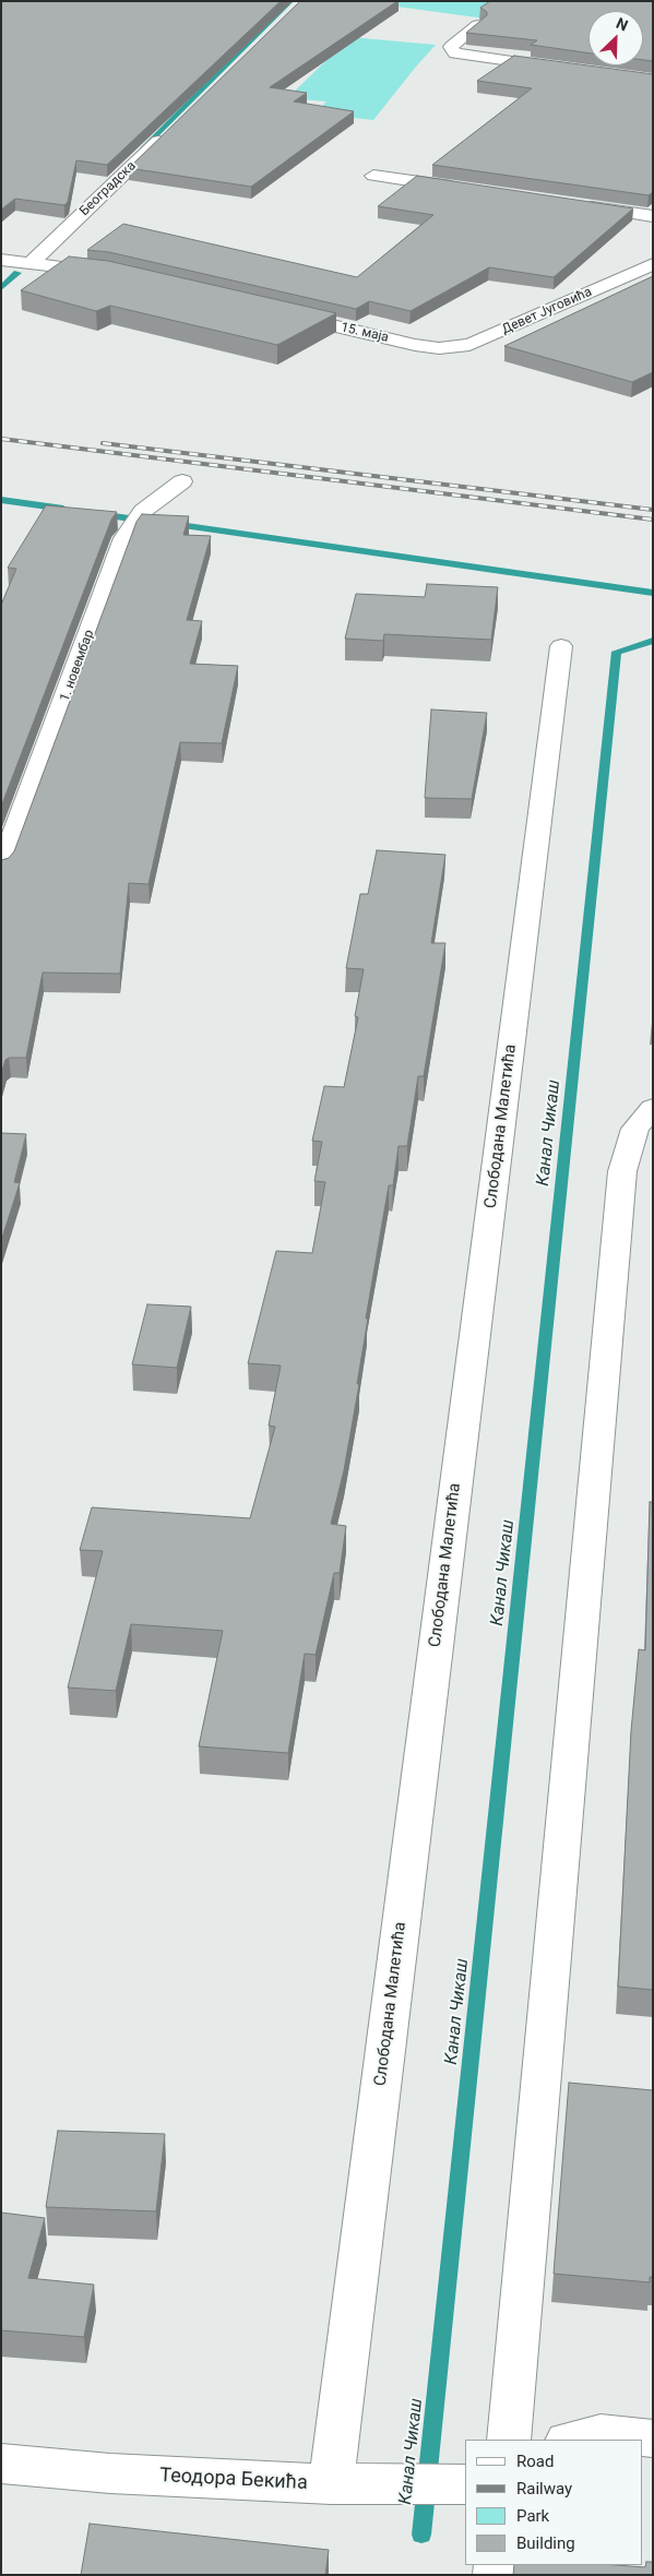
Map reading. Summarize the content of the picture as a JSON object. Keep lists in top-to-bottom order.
{
  "streets": {
    "street": [
      "Београдска",
      "Девет Југовића",
      "15. маја",
      "1. новембар",
      "Слободана Малетића",
      "Теодора Бекића"
    ]
  },
  "crossings": [
    ["Девет Југовића", "15. маја"],
    ["Слободана Малетића", "Теодора Бекића"]
  ],
  "water": ["Канал Чикаш"],
  "legend": [
    "Road",
    "Railway",
    "Park",
    "Building"
  ],
  "north": "top right"
}
